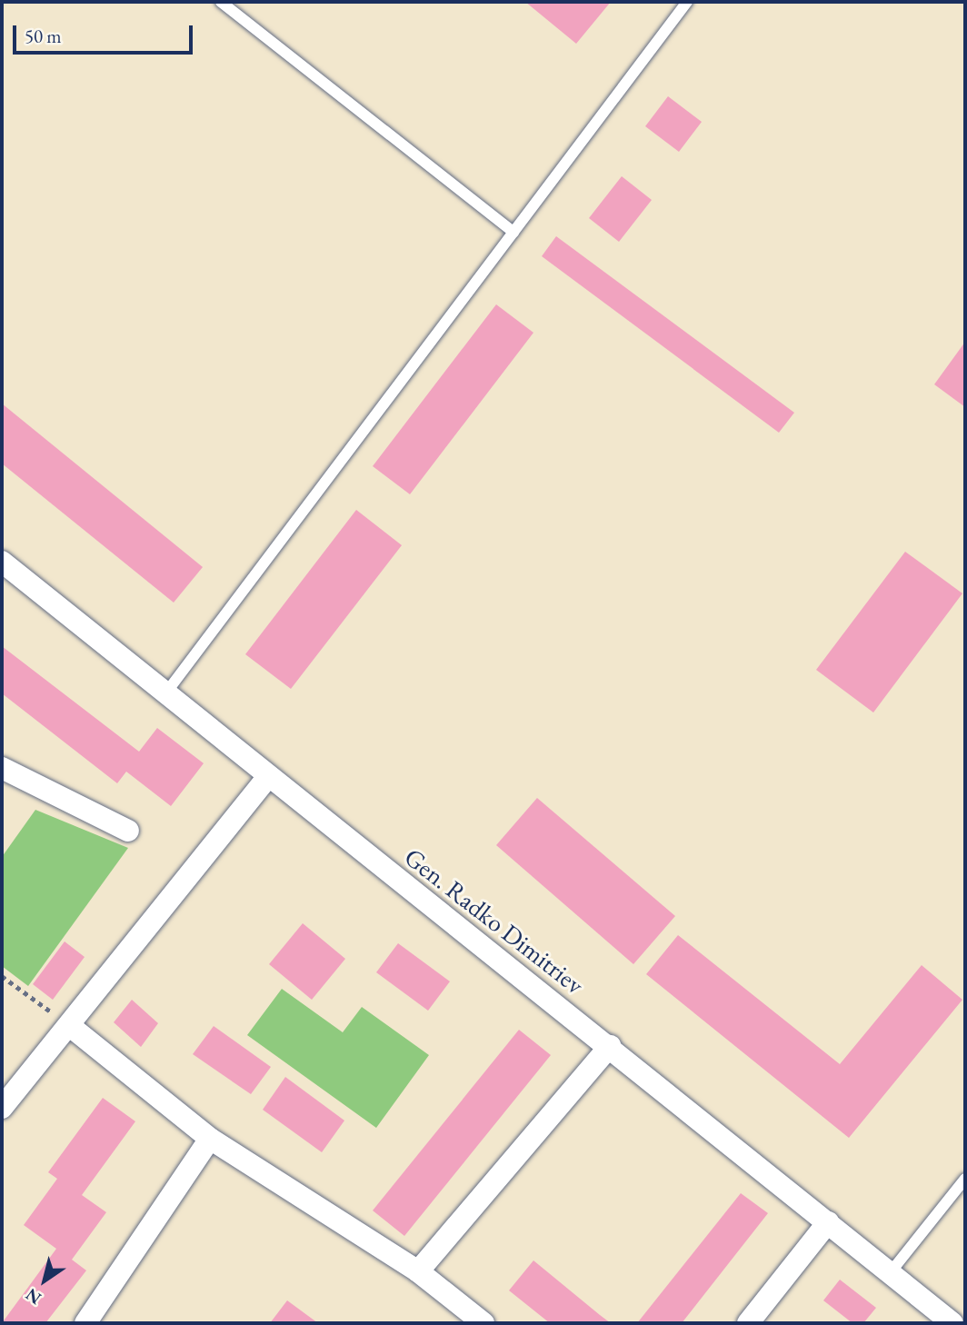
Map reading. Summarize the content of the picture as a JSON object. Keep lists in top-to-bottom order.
{
  "streets": {
    "street": ["Gen. Radko Dimitriev"]
  },
  "scale_bar": "50 m",
  "north": "bottom left"
}
